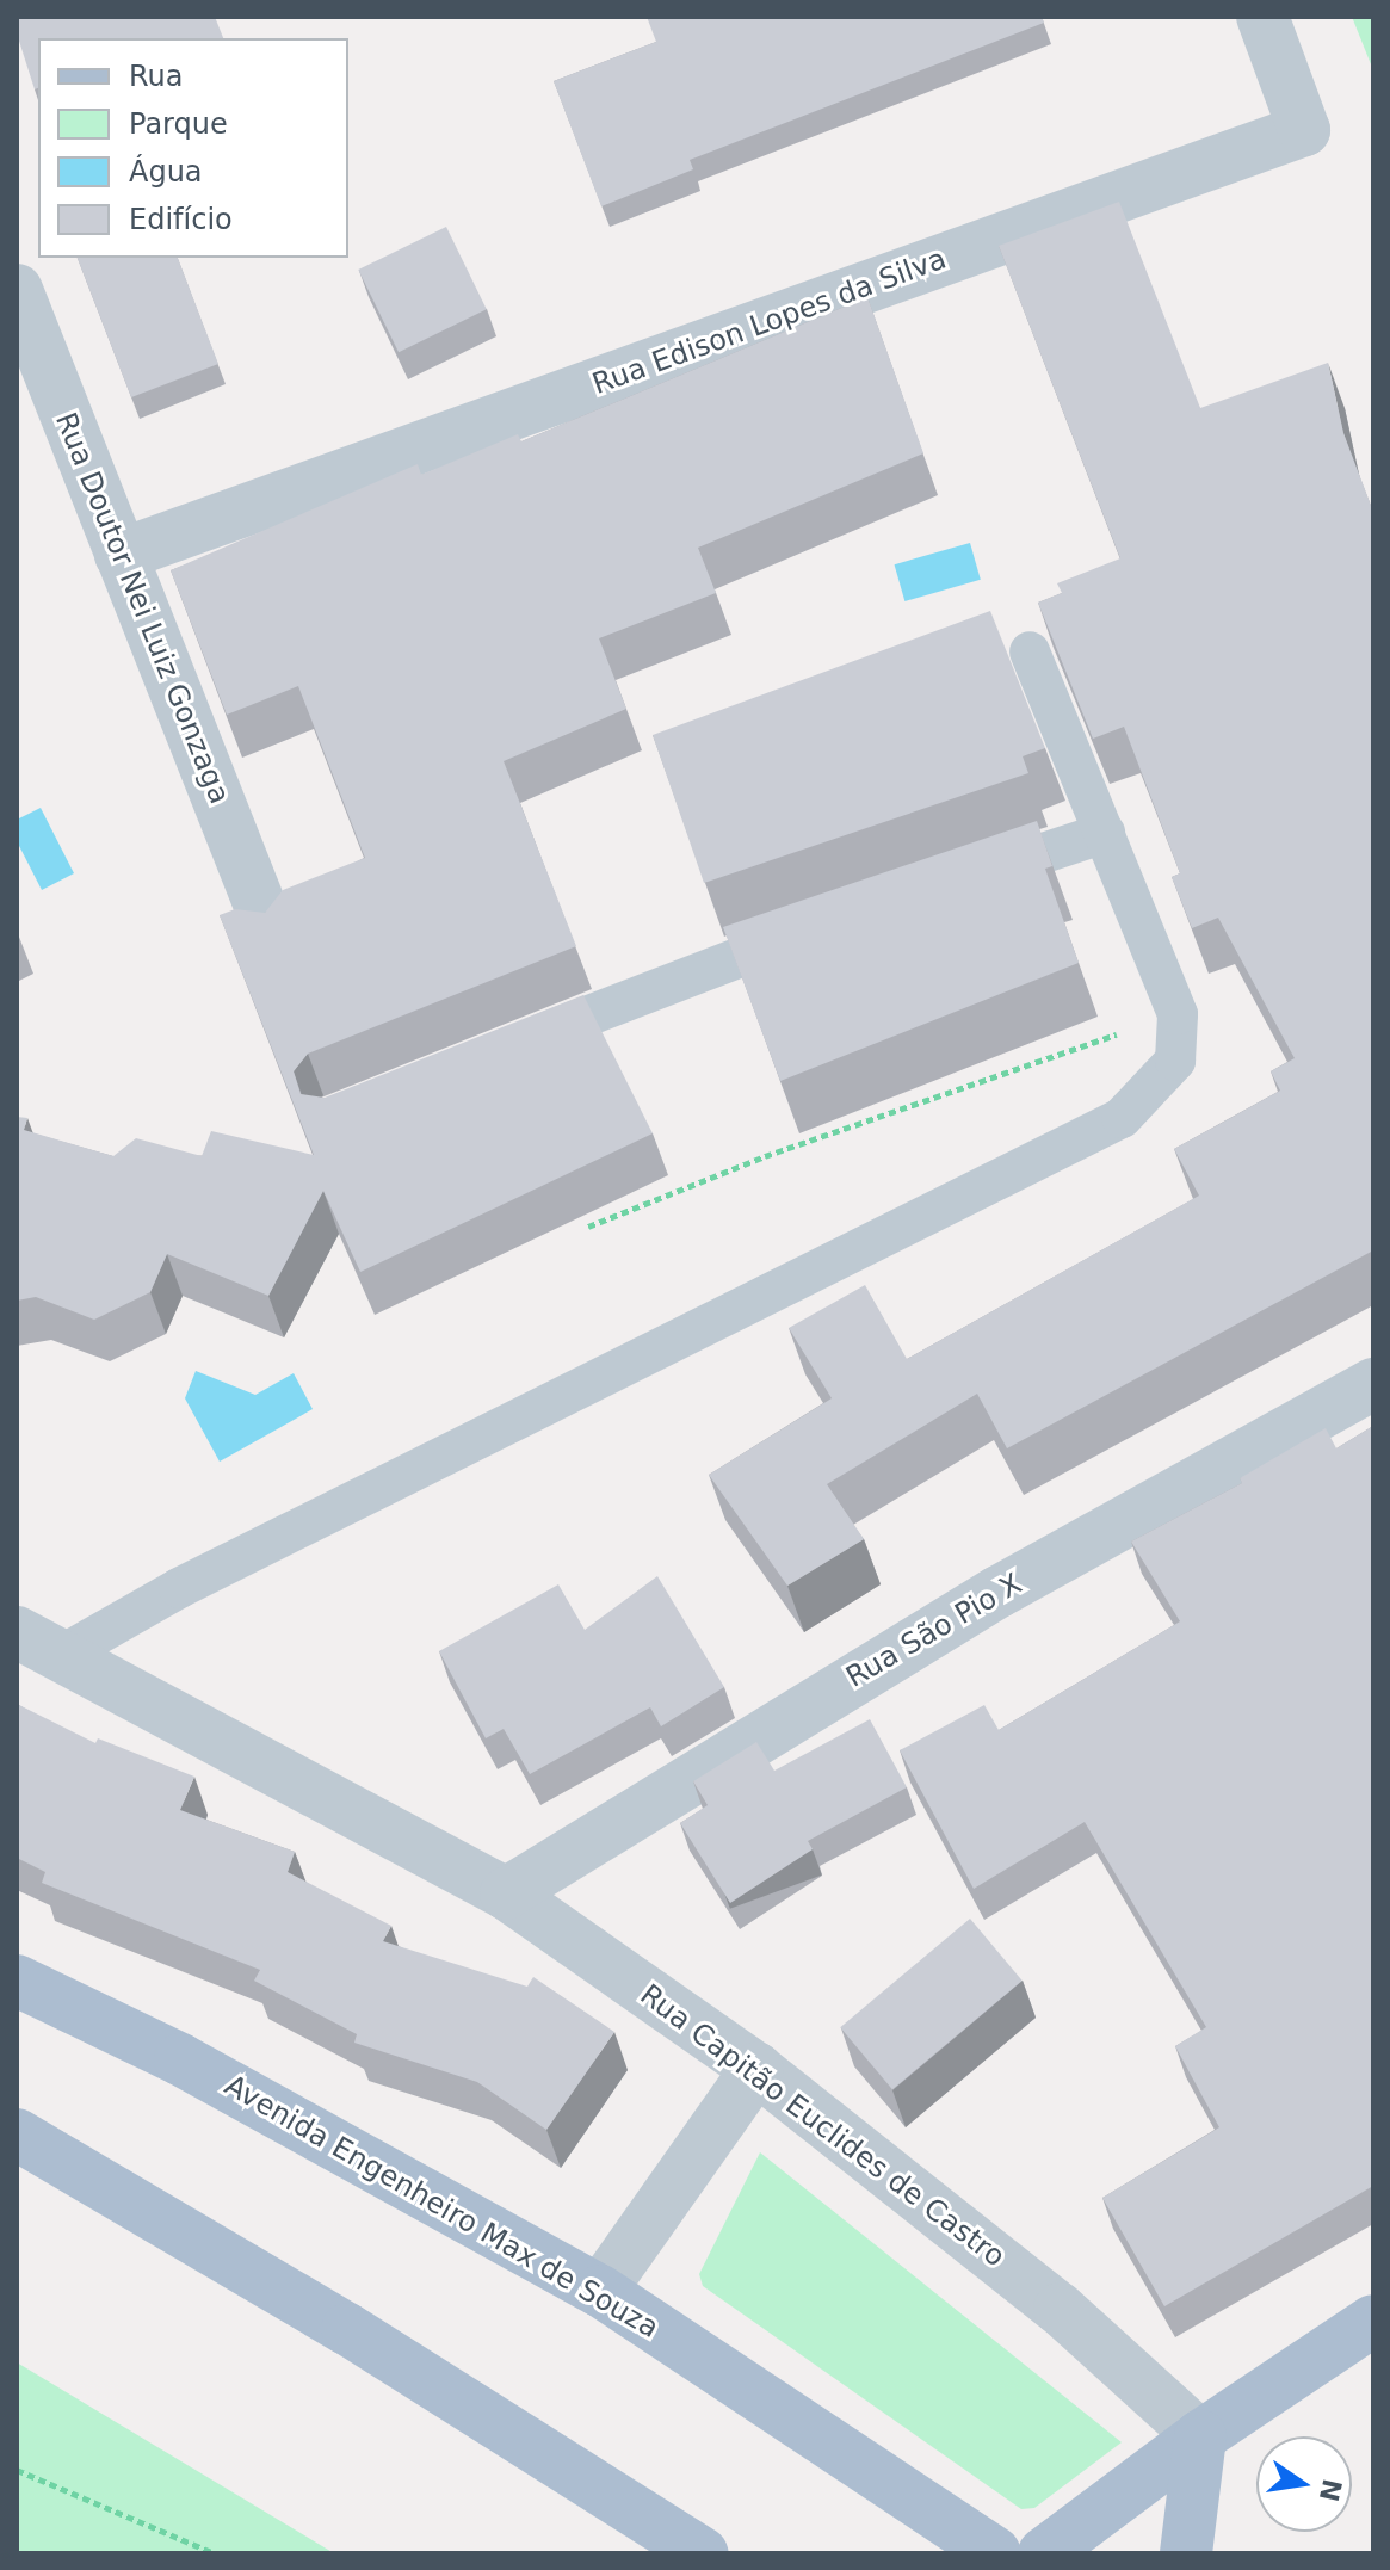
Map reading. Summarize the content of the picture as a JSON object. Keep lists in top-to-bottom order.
{
  "streets": {
    "main road": ["Avenida Engenheiro Max de Souza"],
    "street": [
      "Rua Edison Lopes da Silva",
      "Rua Doutor Nei Luiz Gonzaga",
      "Rua São Pio X",
      "Rua Capitão Euclides de Castro"
    ]
  },
  "crossings": [
    ["Rua Edison Lopes da Silva", "Rua Doutor Nei Luiz Gonzaga"],
    ["Rua São Pio X", "Rua Capitão Euclides de Castro"]
  ],
  "legend": [
    "Rua",
    "Parque",
    "Água",
    "Edifício"
  ],
  "north": "right"
}
